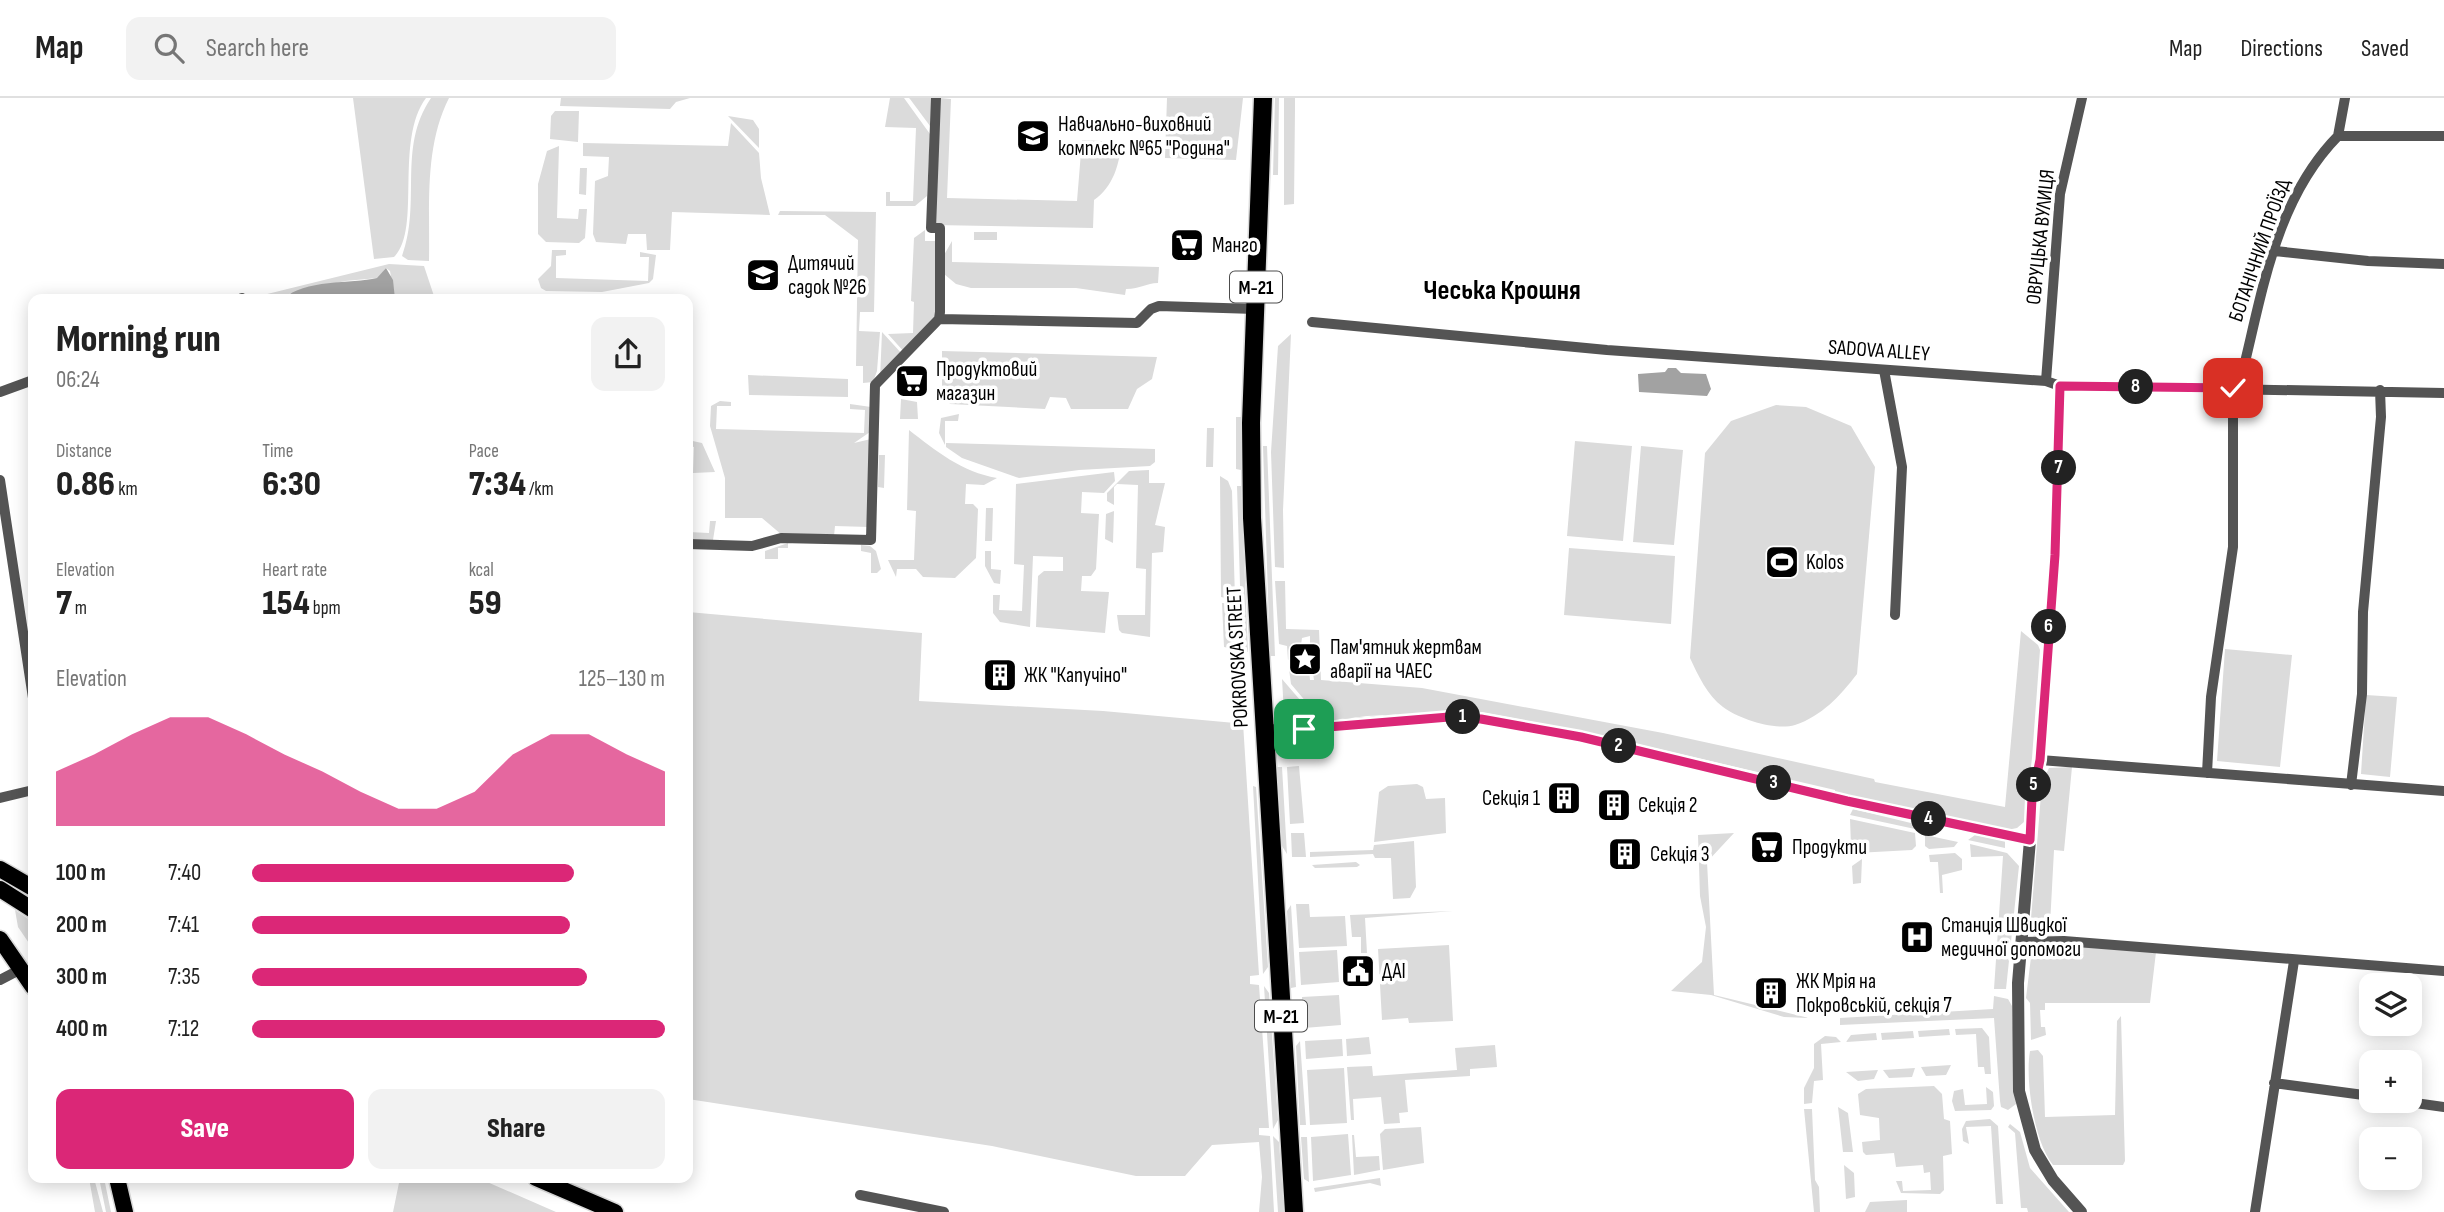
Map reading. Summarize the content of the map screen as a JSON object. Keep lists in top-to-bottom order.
{
  "streets": {
    "highway": ["М-21", "POKROVSKA STREET"],
    "street": ["ОВРУЦЬКА ВУЛИЦЯ", "БОТАНІЧНИЙ ПРОЇЗД", "SADOVA ALLEY"]
  },
  "crossings": [
    ["ОВРУЦЬКА ВУЛИЦЯ", "SADOVA ALLEY"],
    ["БОТАНІЧНИЙ ПРОЇЗД", "SADOVA ALLEY"]
  ],
  "districts": ["Чеська Крошня"],
  "places": {
    "school or university": ["Навчально-виховний комплекс №65 \"Родина\"", "Дитячий садок №26"],
    "supermarket": ["Манго", "Продуктовий магазин", "Продукти"],
    "sports": ["Kolos"],
    "place": ["Пам'ятник жертвам аварії на ЧАЕС"],
    "building": [
      "ЖК \"Капучіно\"",
      "Секція 1",
      "Секція 2",
      "Секція 3",
      "ЖК Мрія на Покровській, секція 7"
    ],
    "hospital": ["Станція Швидкої медичної допомоги"],
    "public building": ["ДАІ"]
  },
  "page": {
    "header": "Map",
    "search": "Search here",
    "nav": ["Map", "Directions", "Saved"],
    "heading": ["Morning run", "06:24"],
    "pins": [
      "8",
      "7",
      "6",
      "1",
      "2",
      "3",
      "5",
      "4"
    ],
    "stats": [
      ["Distance", "0.86 km"],
      ["Time", "6:30"],
      ["Pace", "7:34 /km"],
      ["Elevation", "7 m"],
      ["Heart rate", "154 bpm"],
      ["kcal", "59"]
    ],
    "chart": ["Elevation", "125–130 m"],
    "list": [
      {
        "name": "100 m",
        "note": "7:40"
      },
      {
        "name": "200 m",
        "note": "7:41"
      },
      {
        "name": "300 m",
        "note": "7:35"
      },
      {
        "name": "400 m",
        "note": "7:12"
      }
    ],
    "map_buttons": ["+", "−"],
    "buttons": ["Save", "Share"]
  }
}
